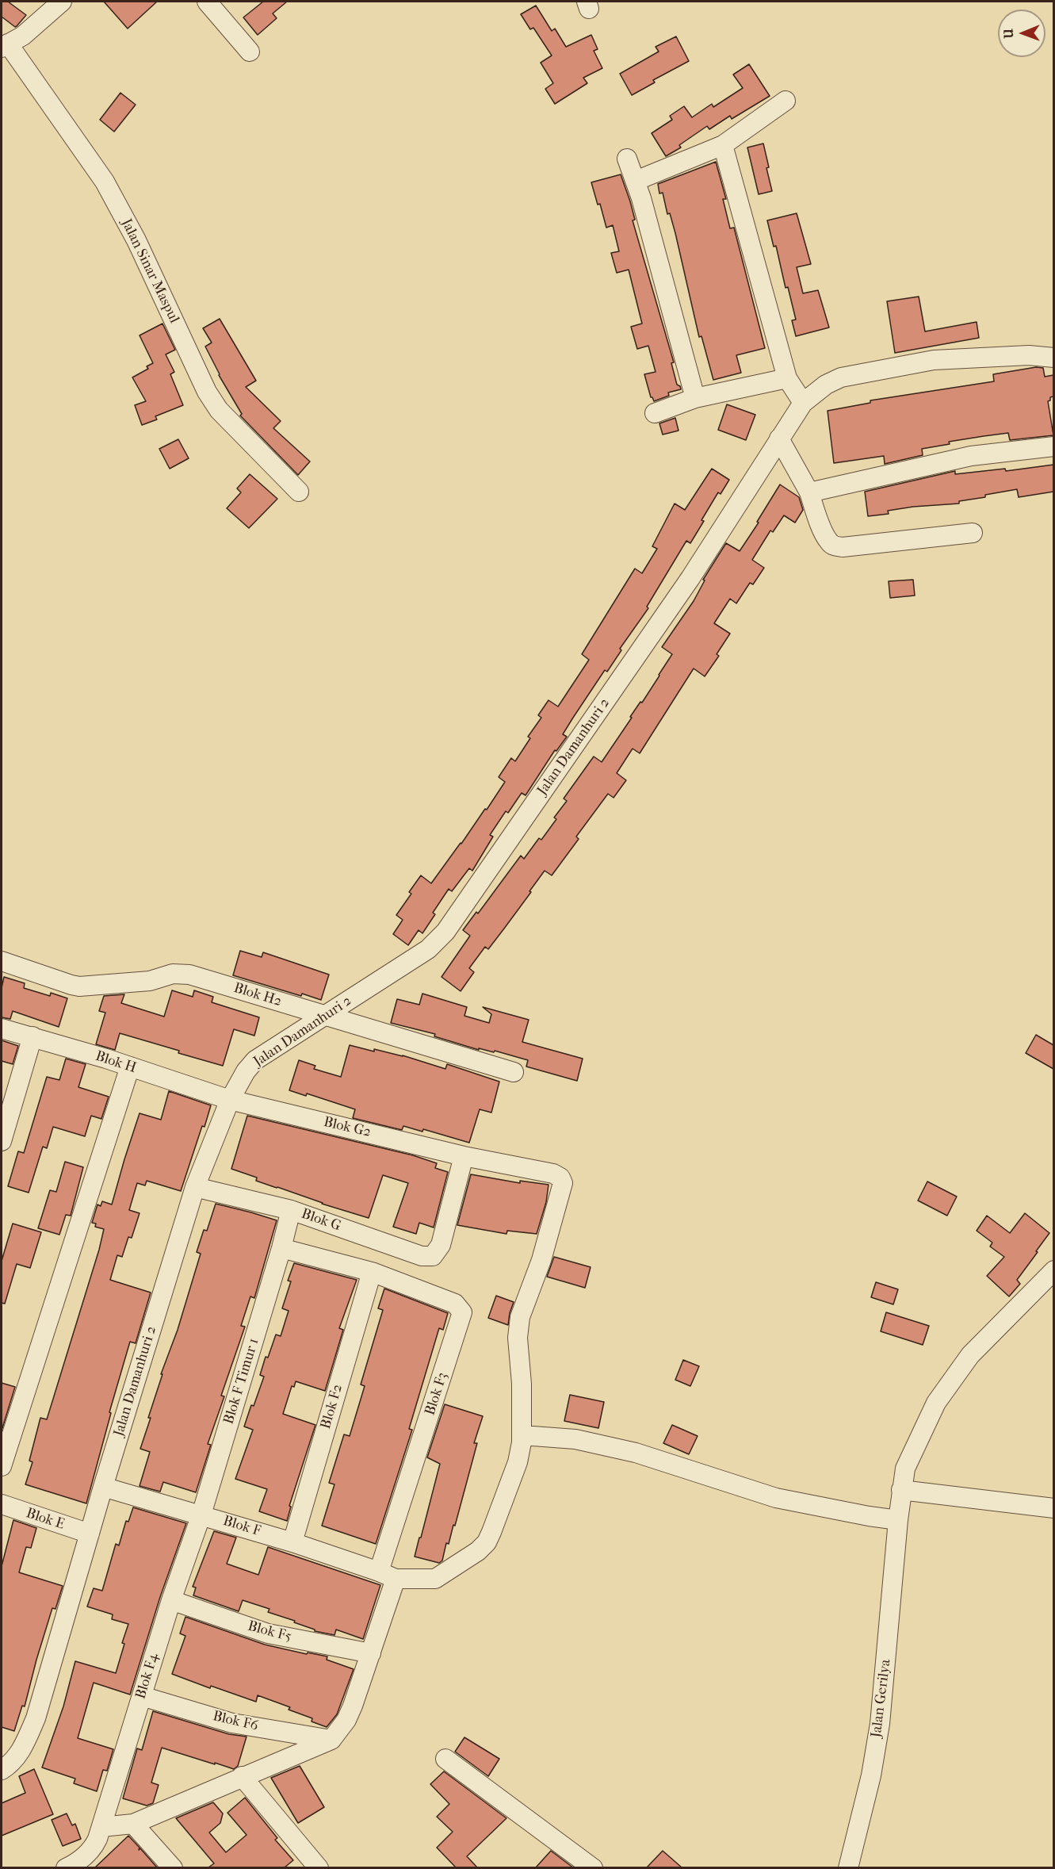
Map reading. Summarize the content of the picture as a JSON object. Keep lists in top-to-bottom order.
{
  "streets": {
    "street": [
      "Jalan Sinar Maspul",
      "Jalan Damanhuri 2",
      "Blok H2",
      "Blok H",
      "Blok G2",
      "Blok G",
      "Blok F Timur 1",
      "Blok F3",
      "Blok F2",
      "Blok E",
      "Blok F",
      "Blok F5",
      "Blok F4",
      "Jalan Gerilya",
      "Blok F6"
    ]
  },
  "crossings": [
    ["Jalan Damanhuri 2", "Blok H2"],
    ["Jalan Damanhuri 2", "Blok H"],
    ["Jalan Damanhuri 2", "Blok G2"],
    ["Jalan Damanhuri 2", "Blok G"],
    ["Jalan Damanhuri 2", "Blok E"],
    ["Jalan Damanhuri 2", "Blok F"],
    ["Blok H", "Blok G2"],
    ["Blok G2", "Blok G"],
    ["Blok G2", "Blok F"],
    ["Blok G", "Blok F Timur 1"],
    ["Blok F Timur 1", "Blok F"],
    ["Blok F Timur 1", "Blok F4"],
    ["Blok F3", "Blok F2"],
    ["Blok F3", "Blok F"],
    ["Blok F2", "Blok F"],
    ["Blok F", "Blok F4"],
    ["Blok F5", "Blok F4"],
    ["Blok F4", "Blok F6"]
  ],
  "north": "left"
}
